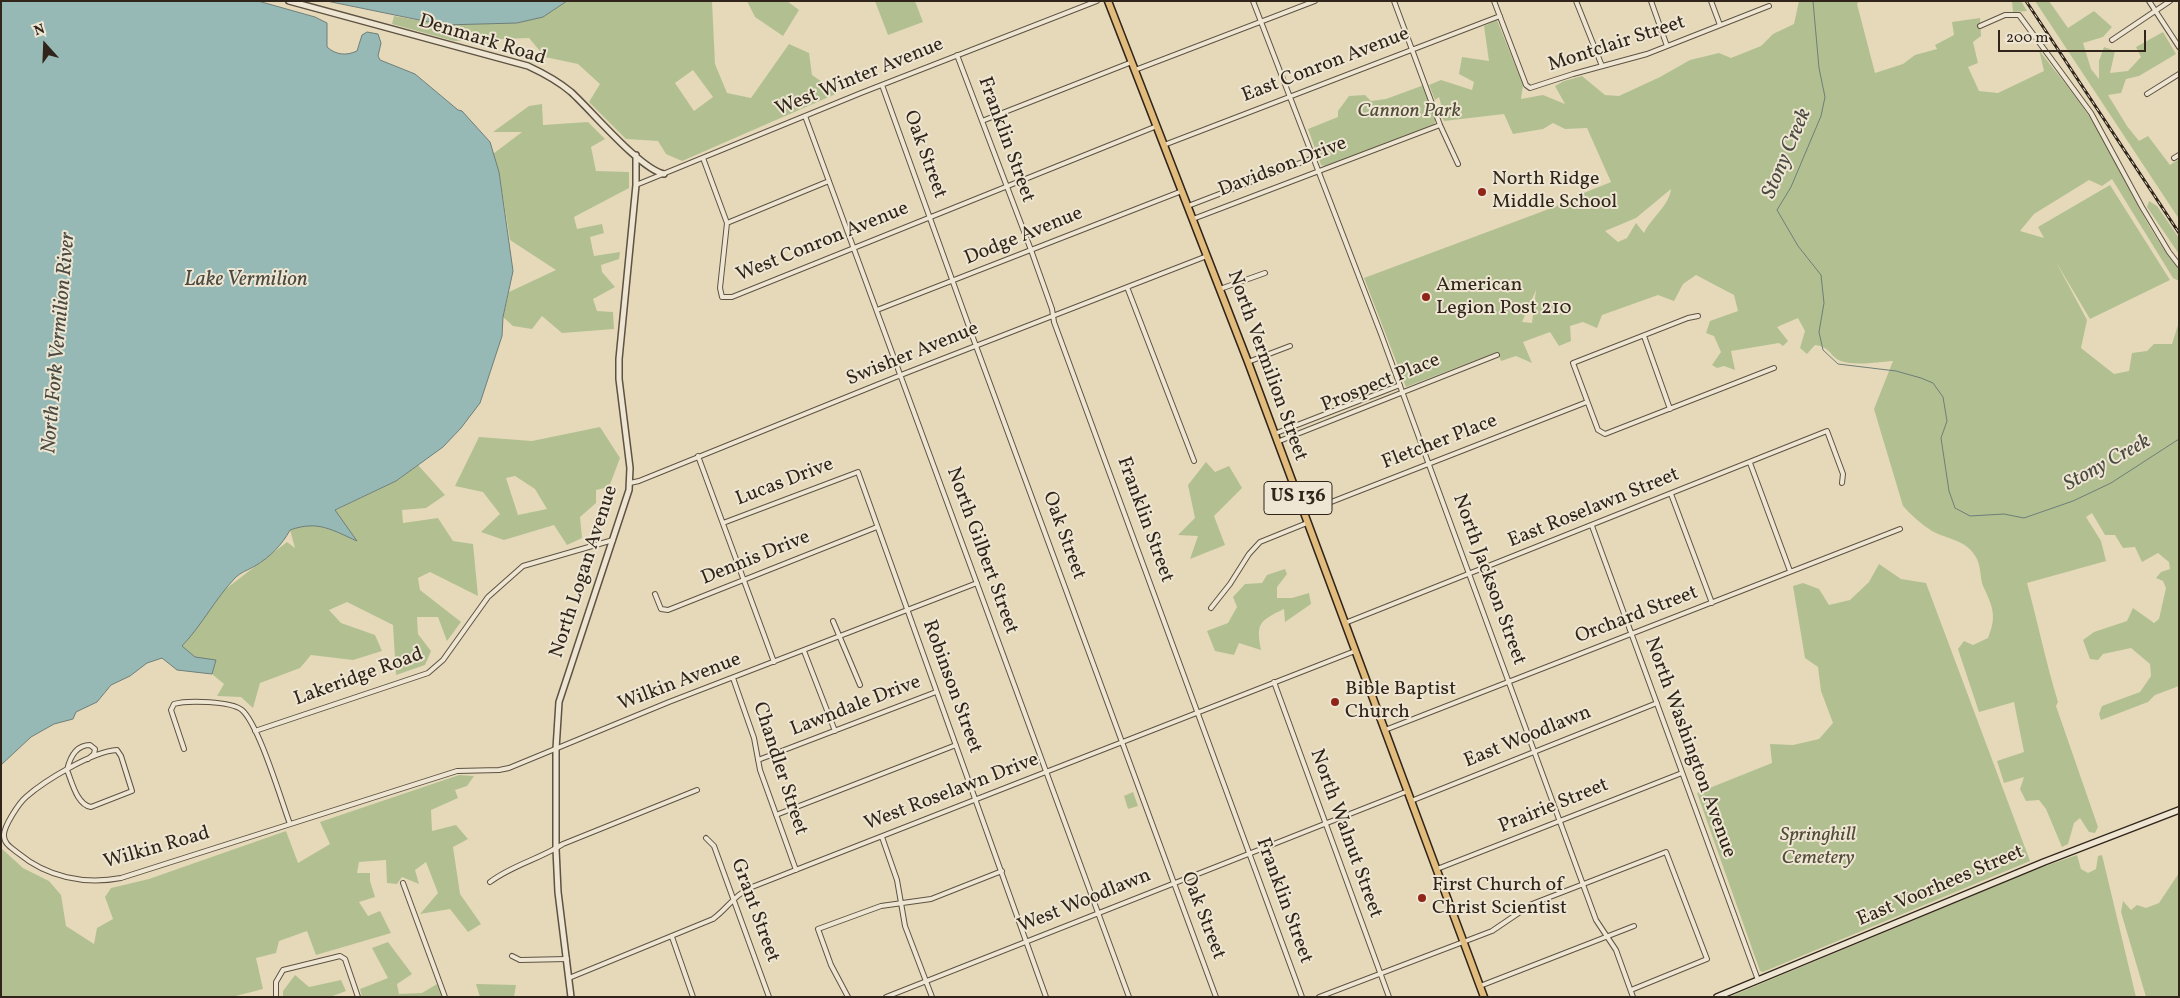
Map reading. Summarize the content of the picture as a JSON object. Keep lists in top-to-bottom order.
{
  "streets": {
    "main road": ["North Vermilion Street", "US 136", "East Voorhees Street"],
    "street": [
      "Denmark Road",
      "Montclair Street",
      "East Conron Avenue",
      "West Winter Avenue",
      "Franklin Street",
      "Oak Street",
      "Davidson Drive",
      "Dodge Avenue",
      "West Conron Avenue",
      "Swisher Avenue",
      "Prospect Place",
      "Fletcher Place",
      "Lucas Drive",
      "East Roselawn Street",
      "North Gilbert Street",
      "Dennis Drive",
      "North Logan Avenue",
      "North Jackson Street",
      "Orchard Street",
      "Lakeridge Road",
      "Wilkin Avenue",
      "Robinson Street",
      "Lawndale Drive",
      "East Woodlawn",
      "North Washington Avenue",
      "Chandler Street",
      "West Roselawn Drive",
      "Prairie Street",
      "North Walnut Street",
      "Wilkin Road",
      "West Woodlawn",
      "Grant Street"
    ]
  },
  "crossings": [
    ["Denmark Road", "West Winter Avenue"],
    ["Denmark Road", "North Logan Avenue"],
    ["Montclair Street", "East Conron Avenue"],
    ["East Conron Avenue", "North Vermilion Street"],
    ["East Conron Avenue", "North Jackson Street"],
    ["West Winter Avenue", "Franklin Street"],
    ["West Winter Avenue", "Oak Street"],
    ["West Winter Avenue", "North Gilbert Street"],
    ["West Winter Avenue", "North Logan Avenue"],
    ["Franklin Street", "Dodge Avenue"],
    ["Franklin Street", "West Conron Avenue"],
    ["Franklin Street", "Swisher Avenue"],
    ["Franklin Street", "West Roselawn Drive"],
    ["Franklin Street", "West Woodlawn"],
    ["Oak Street", "Dodge Avenue"],
    ["Oak Street", "West Conron Avenue"],
    ["Oak Street", "Swisher Avenue"],
    ["Oak Street", "West Roselawn Drive"],
    ["Oak Street", "West Woodlawn"],
    ["Davidson Drive", "North Vermilion Street"],
    ["Davidson Drive", "North Jackson Street"],
    ["Dodge Avenue", "North Vermilion Street"],
    ["Dodge Avenue", "North Gilbert Street"],
    ["West Conron Avenue", "North Vermilion Street"],
    ["West Conron Avenue", "North Gilbert Street"],
    ["Swisher Avenue", "North Vermilion Street"],
    ["Swisher Avenue", "North Gilbert Street"],
    ["Swisher Avenue", "North Logan Avenue"],
    ["North Vermilion Street", "Prospect Place"],
    ["North Vermilion Street", "Fletcher Place"],
    ["North Vermilion Street", "East Roselawn Street"],
    ["North Vermilion Street", "Orchard Street"],
    ["North Vermilion Street", "East Woodlawn"],
    ["North Vermilion Street", "West Roselawn Drive"],
    ["North Vermilion Street", "Prairie Street"],
    ["North Vermilion Street", "West Woodlawn"],
    ["Prospect Place", "North Jackson Street"],
    ["Fletcher Place", "North Jackson Street"],
    ["Lucas Drive", "Robinson Street"],
    ["East Roselawn Street", "North Jackson Street"],
    ["East Roselawn Street", "North Washington Avenue"],
    ["North Gilbert Street", "Wilkin Avenue"],
    ["North Gilbert Street", "West Roselawn Drive"],
    ["North Gilbert Street", "West Woodlawn"],
    ["Dennis Drive", "Robinson Street"],
    ["North Logan Avenue", "Lakeridge Road"],
    ["North Logan Avenue", "Wilkin Avenue"],
    ["North Logan Avenue", "West Roselawn Drive"],
    ["North Jackson Street", "Orchard Street"],
    ["North Jackson Street", "East Woodlawn"],
    ["North Jackson Street", "Prairie Street"],
    ["Orchard Street", "North Washington Avenue"],
    ["Wilkin Avenue", "Robinson Street"],
    ["Wilkin Avenue", "Chandler Street"],
    ["Wilkin Avenue", "Wilkin Road"],
    ["Robinson Street", "Lawndale Drive"],
    ["Robinson Street", "West Roselawn Drive"],
    ["Robinson Street", "West Woodlawn"],
    ["Lawndale Drive", "Chandler Street"],
    ["East Woodlawn", "North Washington Avenue"],
    ["North Washington Avenue", "Prairie Street"],
    ["North Washington Avenue", "East Voorhees Street"],
    ["Chandler Street", "West Roselawn Drive"],
    ["West Roselawn Drive", "North Walnut Street"],
    ["West Roselawn Drive", "Grant Street"],
    ["North Walnut Street", "West Woodlawn"]
  ],
  "water": ["Stony Creek", "Lake Vermilion", "North Fork Vermilion River"],
  "parks": ["Cannon Park", "Springhill Cemetery"],
  "places": [
    "North Ridge Middle School",
    "American Legion Post 210",
    "Bible Baptist Church",
    "First Church of Christ Scientist"
  ],
  "scale_bar": "200 m",
  "north": "top"
}
